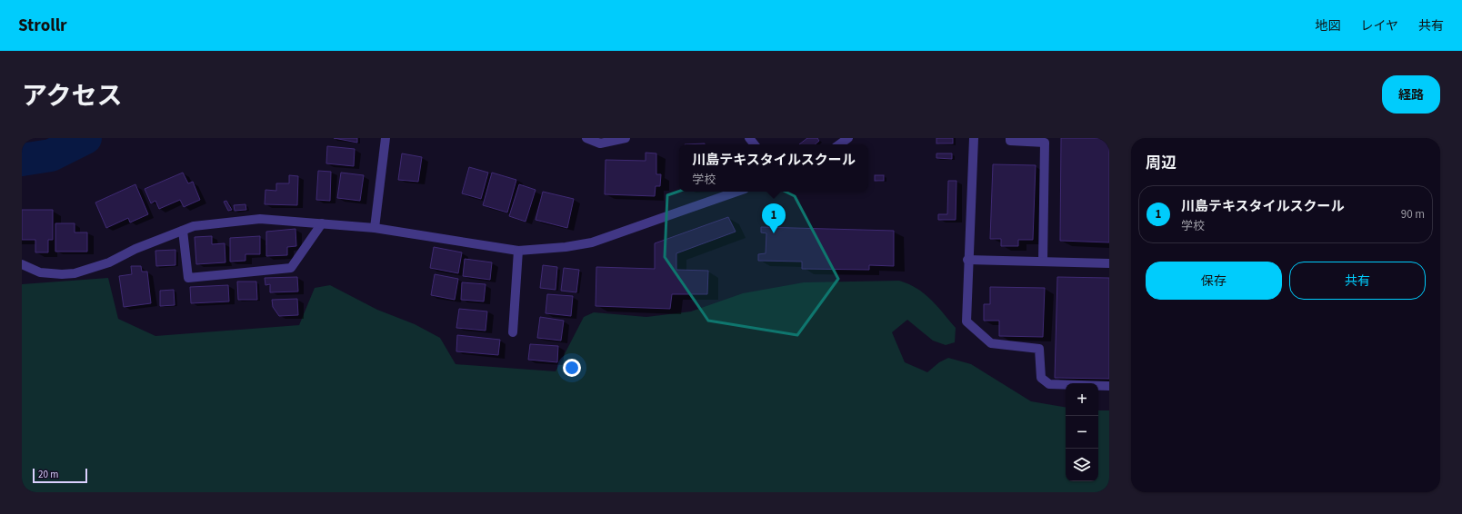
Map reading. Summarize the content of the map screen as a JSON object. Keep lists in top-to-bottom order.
{
  "scale_bar": "20 m",
  "page": {
    "header": "Strollr",
    "nav": ["地図", "レイヤ", "共有"],
    "title": "アクセス",
    "buttons": [
      "経路",
      ["保存", "共有"]
    ],
    "heading": "周辺",
    "popup": ["川島テキスタイルスクール", "学校"],
    "list": [
      {
        "mark": "1",
        "name": "川島テキスタイルスクール",
        "note": "学校",
        "value": "90 m"
      }
    ],
    "pins": "1",
    "map_buttons": ["+", "−"],
    "scale": "20 m"
  }
}
